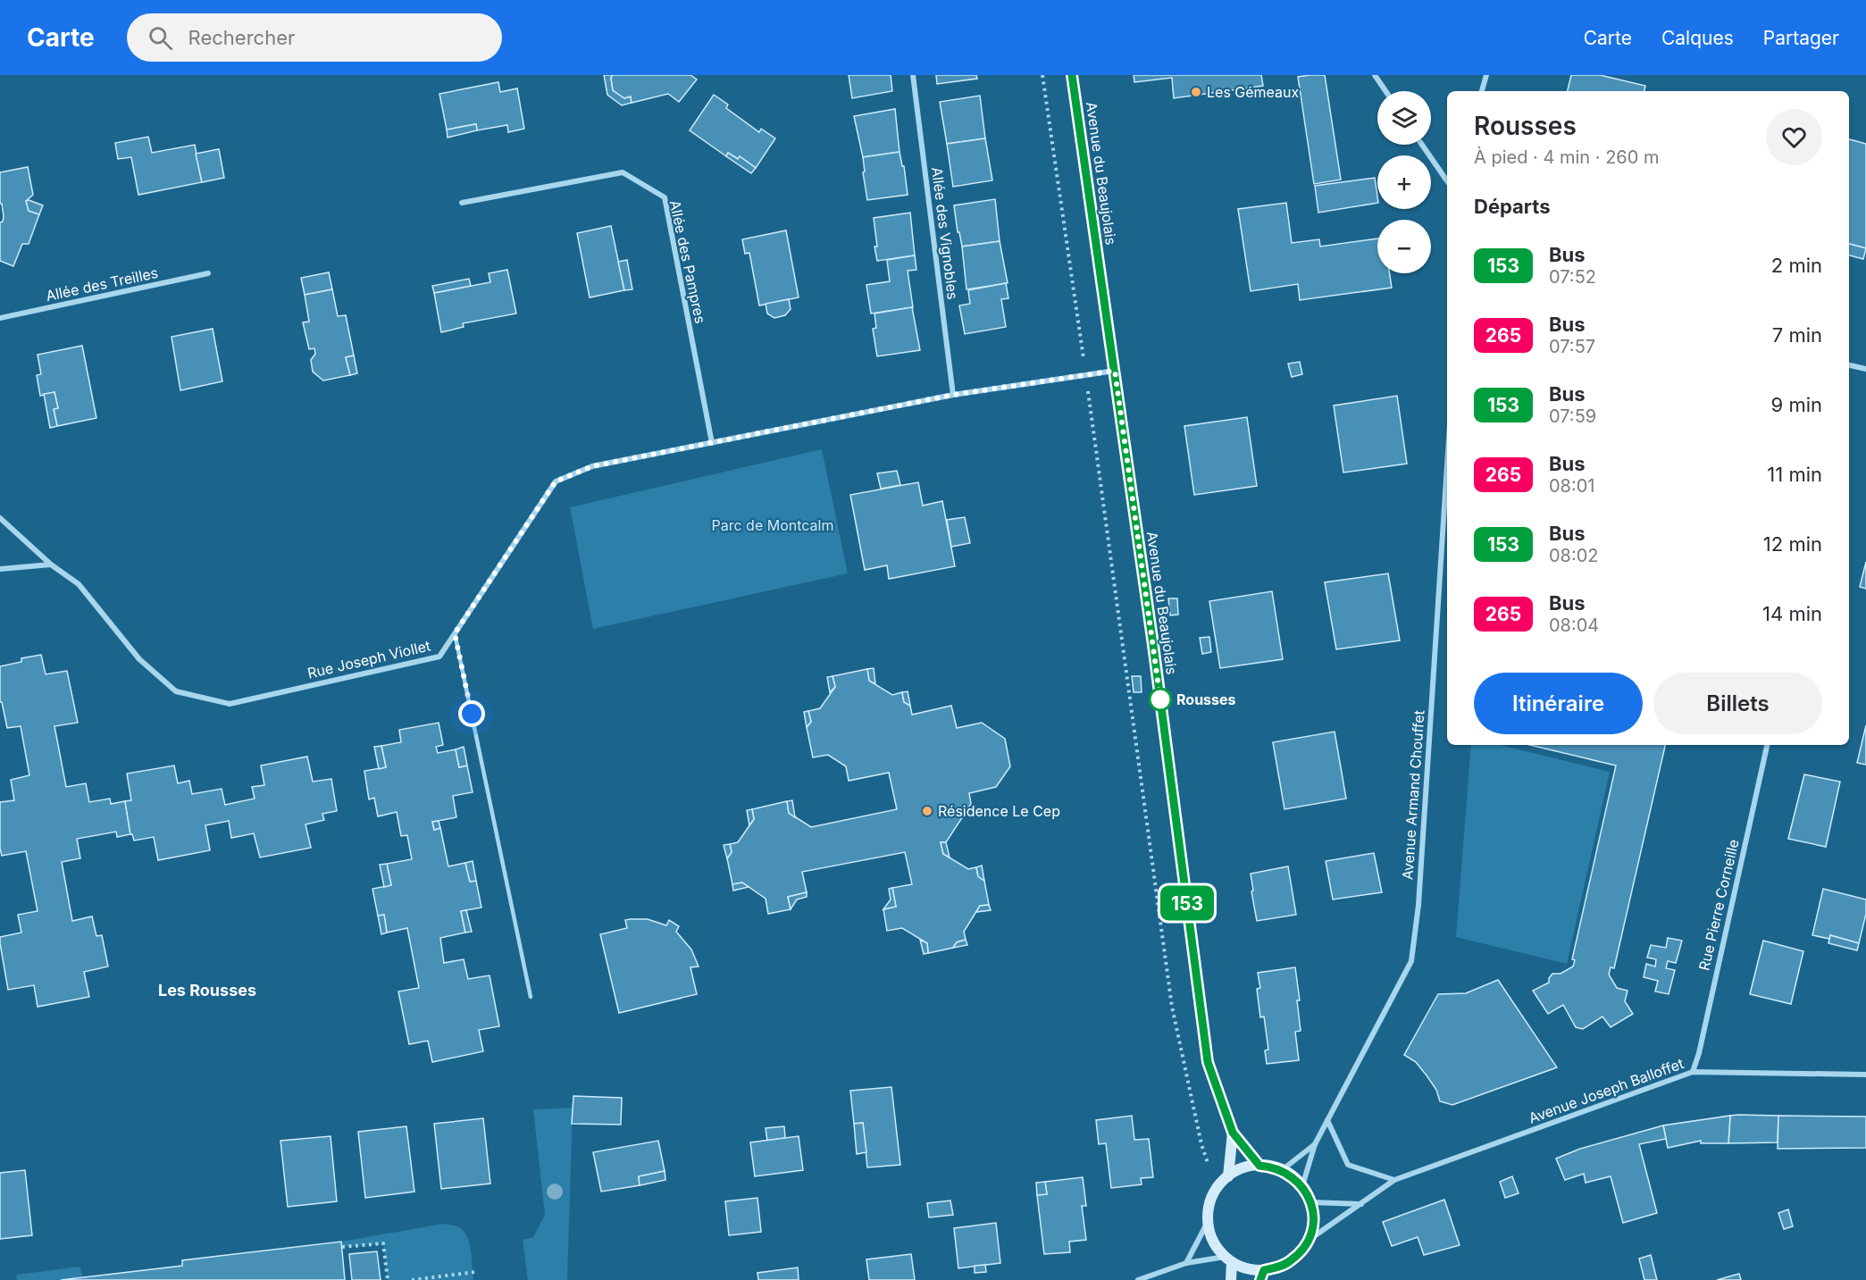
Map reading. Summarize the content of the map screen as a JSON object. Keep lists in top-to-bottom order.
{
  "streets": {
    "main road": ["Avenue du Beaujolais"],
    "street": [
      "Allée des Vignobles",
      "Allée des Pampres",
      "Allée des Treilles",
      "Rue Joseph Viollet",
      "Avenue Armand Chouffet",
      "Rue Pierre Corneille",
      "Avenue Joseph Balloffet"
    ]
  },
  "crossings": [
    ["Avenue du Beaujolais", "Rue Joseph Viollet"],
    ["Avenue du Beaujolais", "Avenue Armand Chouffet"],
    ["Avenue du Beaujolais", "Avenue Joseph Balloffet"],
    ["Allée des Vignobles", "Rue Joseph Viollet"],
    ["Allée des Pampres", "Rue Joseph Viollet"],
    ["Avenue Armand Chouffet", "Avenue Joseph Balloffet"],
    ["Rue Pierre Corneille", "Avenue Joseph Balloffet"]
  ],
  "districts": ["Les Rousses"],
  "parks": ["Parc de Montcalm"],
  "places": ["Les Gémeaux", "Rousses", "Résidence Le Cep"],
  "lines": ["bus line 153"],
  "page": {
    "header": "Carte",
    "search": "Rechercher",
    "nav": ["Carte", "Calques", "Partager"],
    "on_map": "153",
    "map_buttons": ["+", "−"],
    "heading": [
      ["Rousses", "À pied · 4 min · 260 m"],
      "Départs"
    ],
    "list": [
      {
        "mark": "153",
        "name": "Bus",
        "note": "07:52",
        "value": "2 min"
      },
      {
        "mark": "265",
        "name": "Bus",
        "note": "07:57",
        "value": "7 min"
      },
      {
        "mark": "153",
        "name": "Bus",
        "note": "07:59",
        "value": "9 min"
      },
      {
        "mark": "265",
        "name": "Bus",
        "note": "08:01",
        "value": "11 min"
      },
      {
        "mark": "153",
        "name": "Bus",
        "note": "08:02",
        "value": "12 min"
      },
      {
        "mark": "265",
        "name": "Bus",
        "note": "08:04",
        "value": "14 min"
      }
    ],
    "buttons": ["Itinéraire", "Billets"]
  }
}
